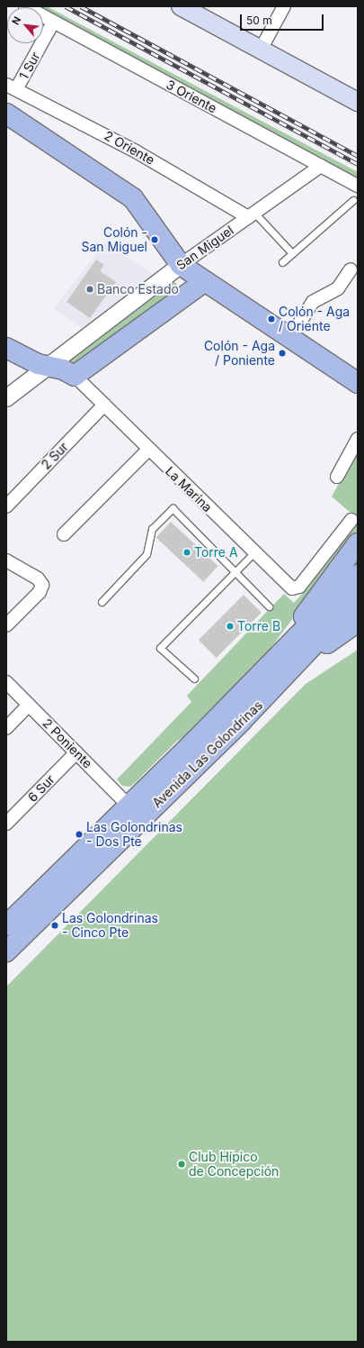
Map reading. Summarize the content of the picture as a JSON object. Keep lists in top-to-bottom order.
{
  "streets": {
    "main road": ["La Marina", "Avenida Las Golondrinas"],
    "street": [
      "1 Sur",
      "3 Oriente",
      "2 Oriente",
      "San Miguel",
      "2 Sur",
      "2 Poniente",
      "6 Sur"
    ]
  },
  "crossings": [
    ["1 Sur", "3 Oriente"],
    ["1 Sur", "2 Oriente"],
    ["3 Oriente", "San Miguel"],
    ["2 Oriente", "San Miguel"],
    ["San Miguel", "La Marina"],
    ["2 Sur", "La Marina"],
    ["2 Poniente", "Avenida Las Golondrinas"],
    ["2 Poniente", "6 Sur"]
  ],
  "places": [
    "Colón - San Miguel",
    "Banco Estado",
    "Colón - Aga / Oriente",
    "Colón - Aga / Poniente",
    "Torre A",
    "Torre B",
    "Las Golondrinas - Dos Pte",
    "Las Golondrinas - Cinco Pte",
    "Club Hípico de Concepción"
  ],
  "scale_bar": "50 m",
  "north": "top left"
}
